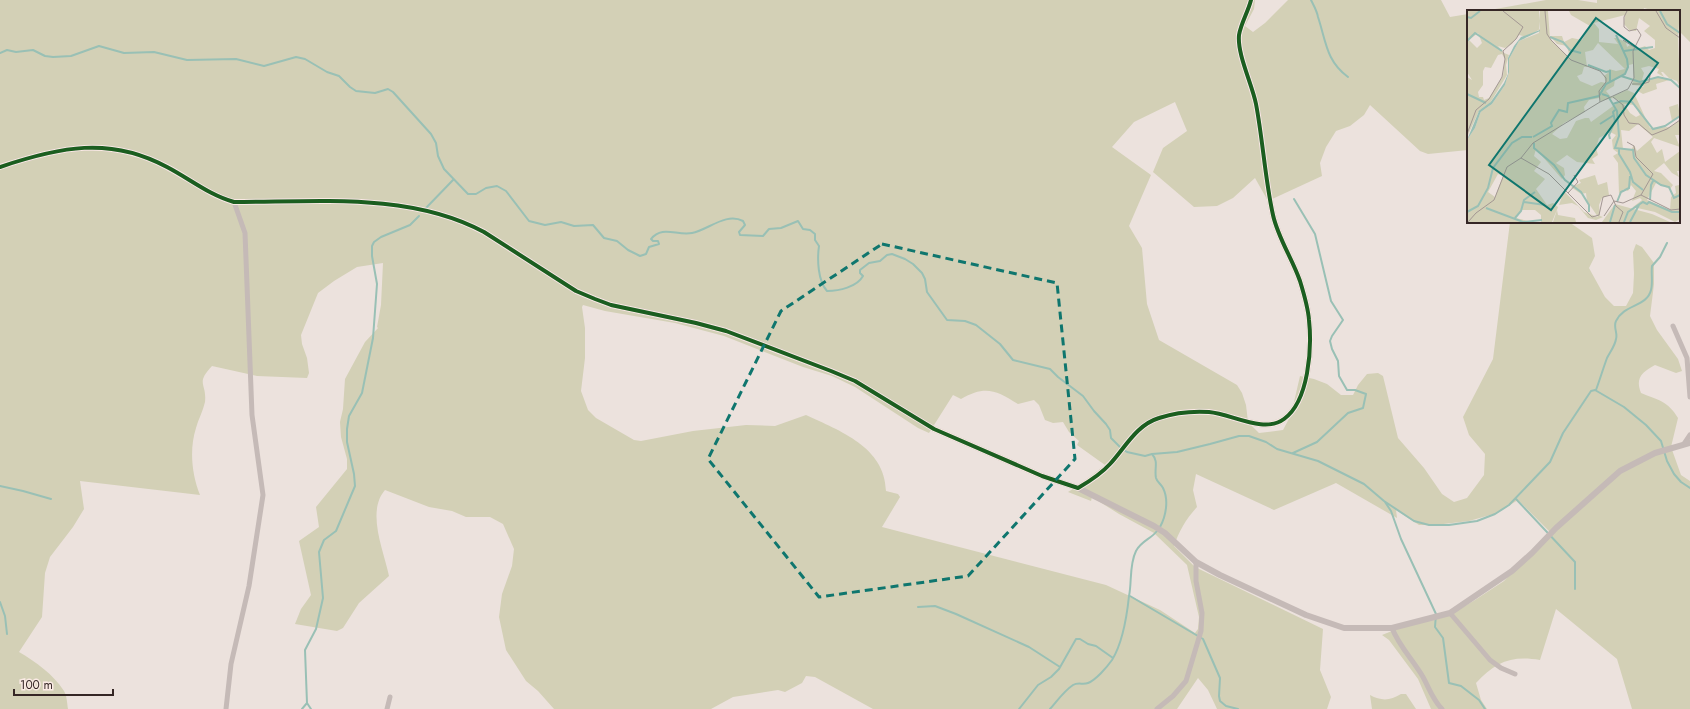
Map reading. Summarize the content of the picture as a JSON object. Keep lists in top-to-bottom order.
{
  "scale_bar": "100 m"
}
